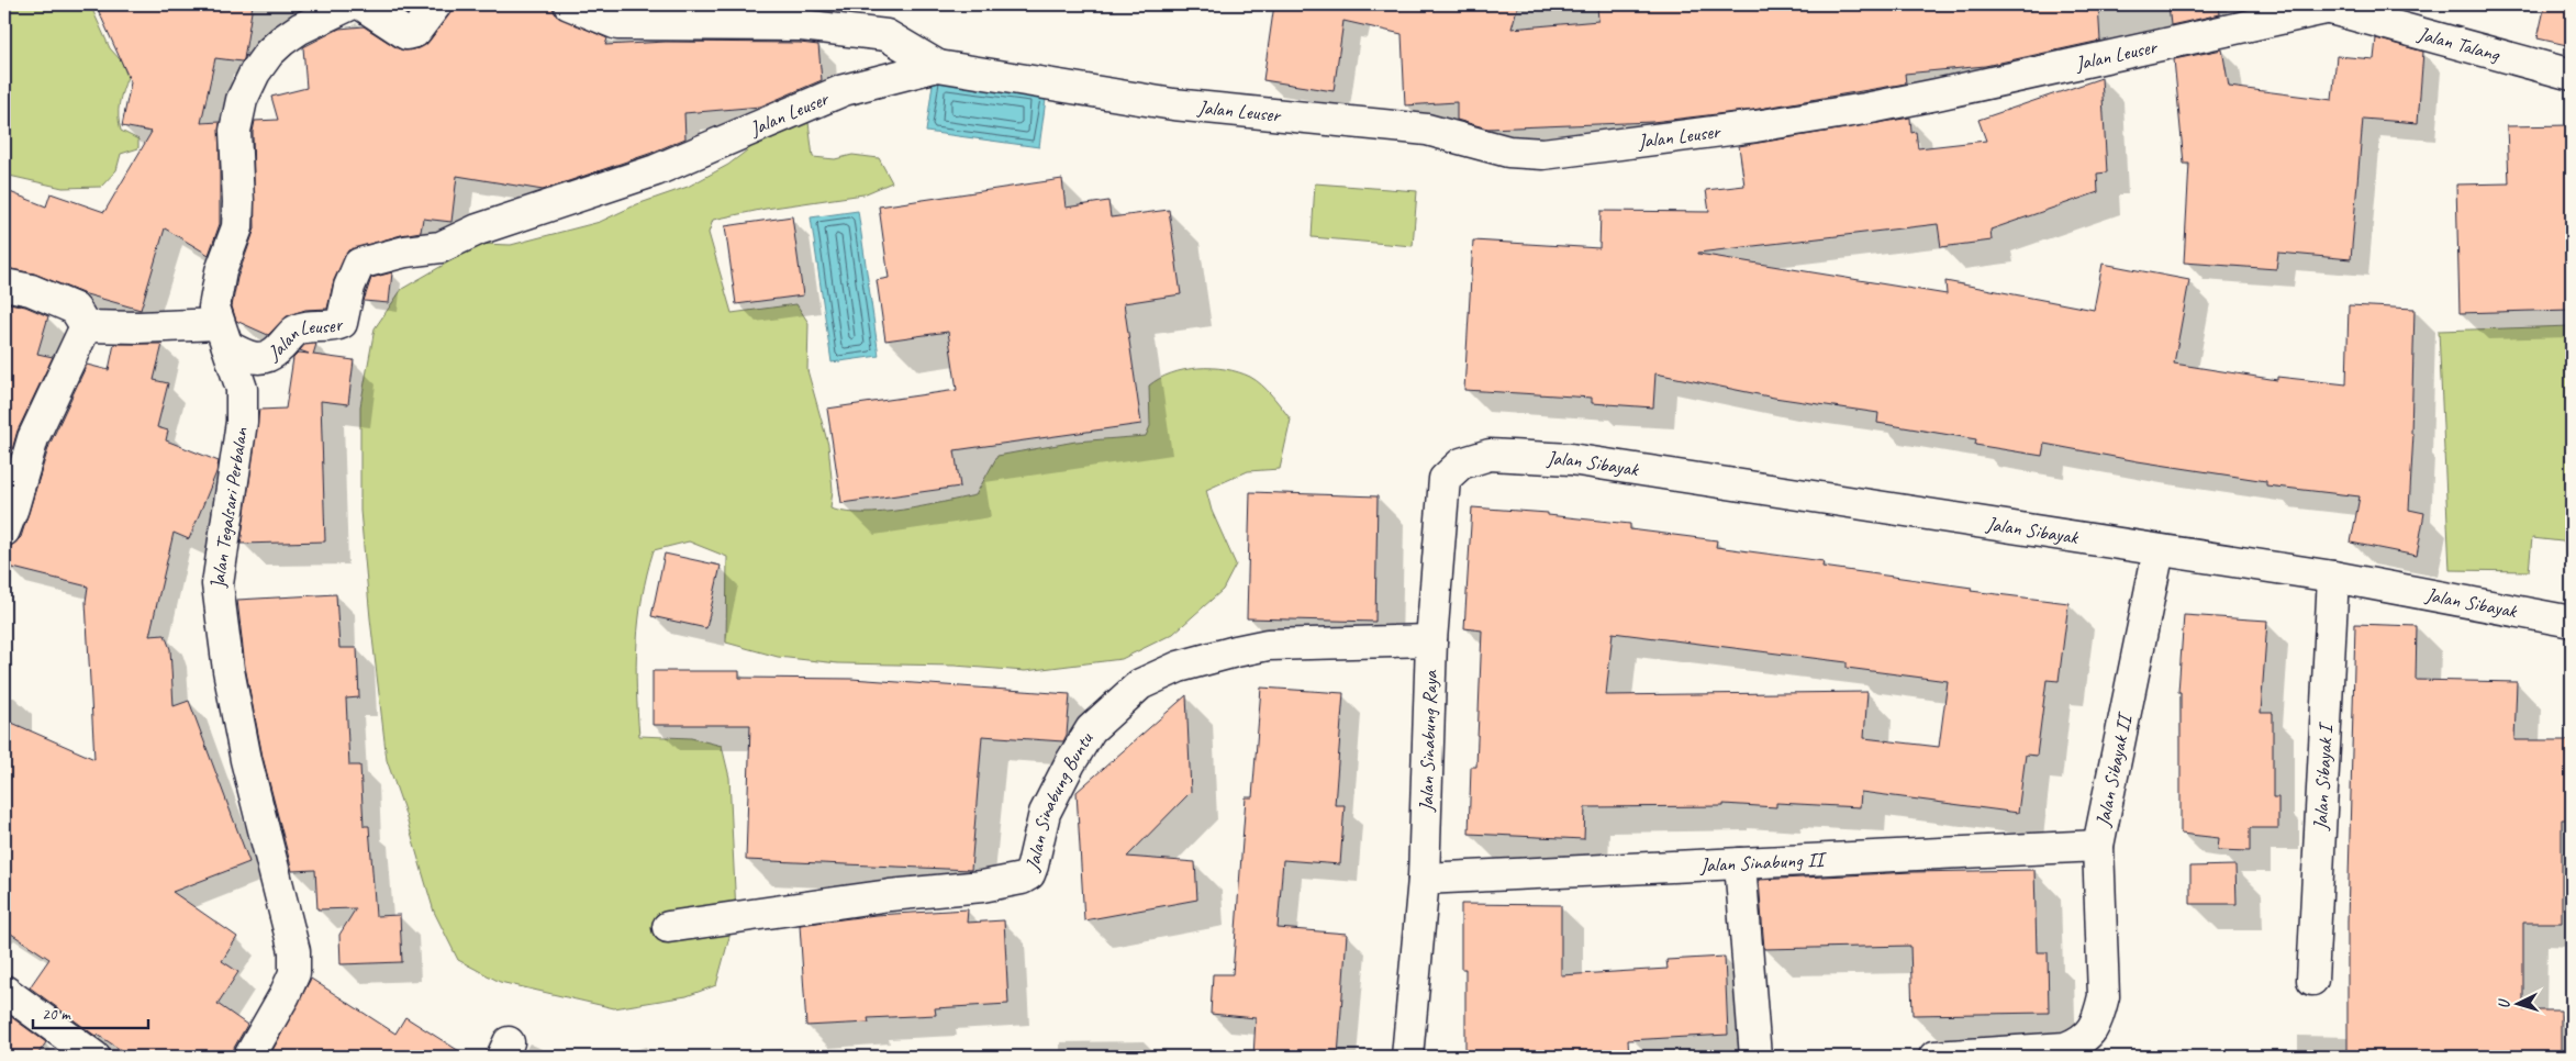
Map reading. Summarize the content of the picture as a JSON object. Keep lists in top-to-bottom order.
{
  "streets": {
    "street": [
      "Jalan Talang",
      "Jalan Leuser",
      "Jalan Sibayak",
      "Jalan Tegalsari Perbalan",
      "Jalan Sinabung Raya",
      "Jalan Sibayak II",
      "Jalan Sibayak I",
      "Jalan Sinabung Buntu",
      "Jalan Sinabung II"
    ]
  },
  "crossings": [
    ["Jalan Talang", "Jalan Leuser"],
    ["Jalan Leuser", "Jalan Tegalsari Perbalan"],
    ["Jalan Sibayak", "Jalan Sinabung Raya"],
    ["Jalan Sibayak", "Jalan Sibayak II"],
    ["Jalan Sibayak", "Jalan Sibayak I"],
    ["Jalan Sinabung Raya", "Jalan Sinabung Buntu"],
    ["Jalan Sinabung Raya", "Jalan Sinabung II"],
    ["Jalan Sibayak II", "Jalan Sinabung II"]
  ],
  "scale_bar": "20 m",
  "north": "left"
}
